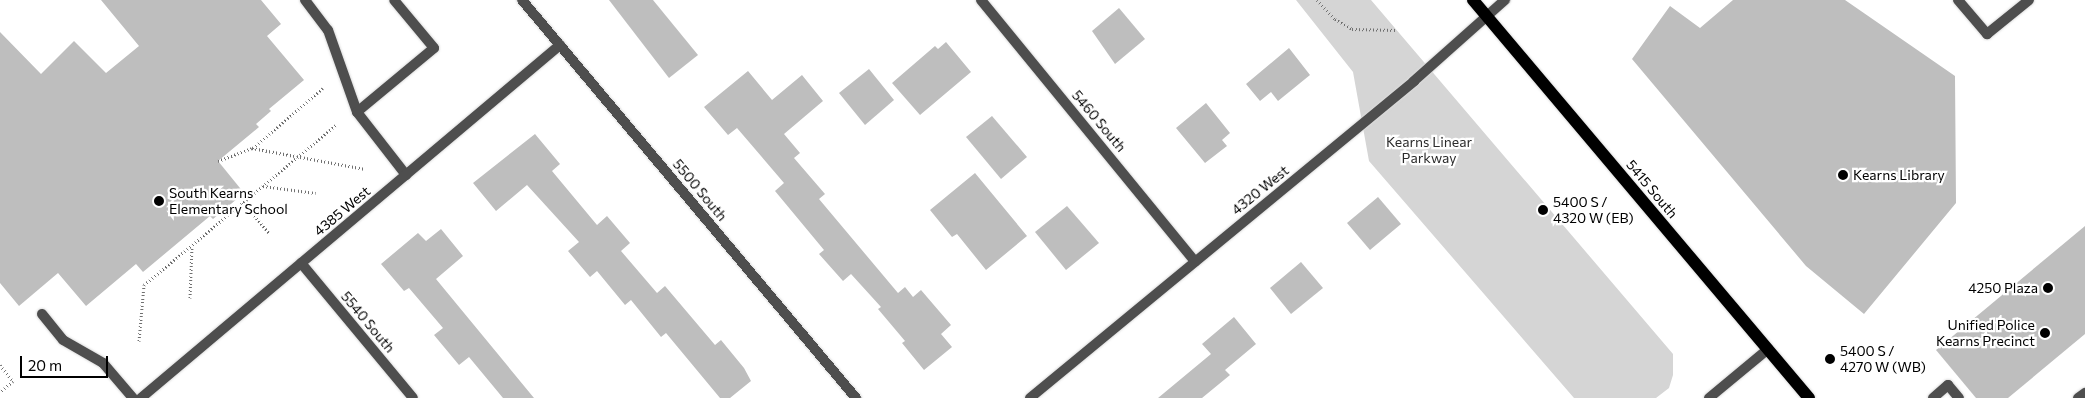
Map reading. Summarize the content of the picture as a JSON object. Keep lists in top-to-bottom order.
{
  "streets": {
    "main road": ["5415 South"],
    "street": [
      "5460 South",
      "5500 South",
      "4320 West",
      "4385 West",
      "5540 South"
    ]
  },
  "crossings": [
    ["5460 South", "4320 West"],
    ["5415 South", "4320 West"],
    ["5500 South", "4385 West"],
    ["4385 West", "5540 South"]
  ],
  "parks": ["Kearns Linear Parkway"],
  "places": [
    "Kearns Library",
    "South Kearns Elementary School",
    "5400 S / 4320 W (EB)",
    "4250 Plaza",
    "Unified Police Kearns Precinct",
    "5400 S / 4270 W (WB)"
  ],
  "scale_bar": "20 m"
}
